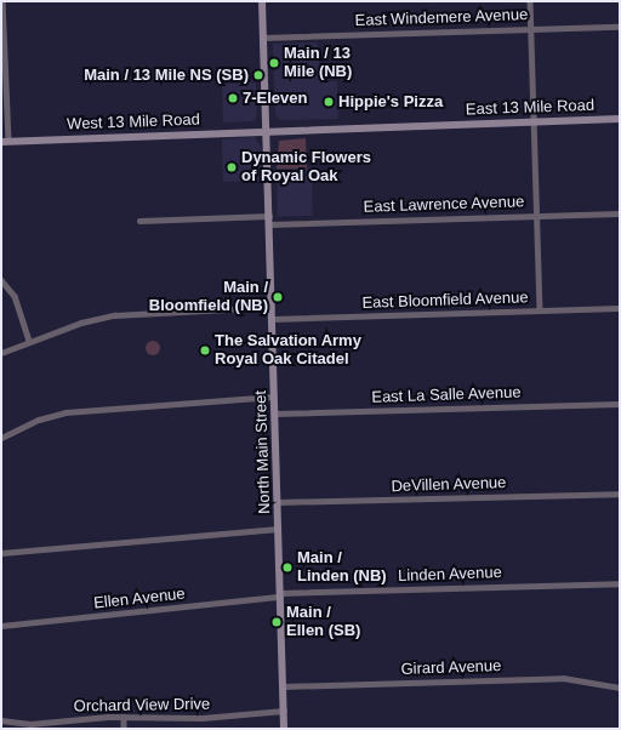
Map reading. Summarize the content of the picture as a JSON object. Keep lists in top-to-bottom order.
{
  "streets": {
    "main road": ["East 13 Mile Road", "West 13 Mile Road", "North Main Street"],
    "street": [
      "East Windemere Avenue",
      "East Lawrence Avenue",
      "East Bloomfield Avenue",
      "East La Salle Avenue",
      "DeVillen Avenue",
      "Linden Avenue",
      "Ellen Avenue",
      "Girard Avenue",
      "Orchard View Drive"
    ]
  },
  "crossings": [
    ["East Windemere Avenue", "North Main Street"],
    ["East 13 Mile Road", "West 13 Mile Road"],
    ["East 13 Mile Road", "North Main Street"],
    ["West 13 Mile Road", "North Main Street"],
    ["East Lawrence Avenue", "North Main Street"],
    ["East Bloomfield Avenue", "North Main Street"],
    ["East La Salle Avenue", "North Main Street"],
    ["North Main Street", "DeVillen Avenue"],
    ["North Main Street", "Linden Avenue"],
    ["North Main Street", "Ellen Avenue"],
    ["North Main Street", "Girard Avenue"],
    ["North Main Street", "Orchard View Drive"],
    ["Linden Avenue", "Ellen Avenue"]
  ],
  "places": [
    "Main / 13 Mile (NB)",
    "Main / 13 Mile NS (SB)",
    "7-Eleven",
    "Hippie's Pizza",
    "Dynamic Flowers of Royal Oak",
    "Main / Bloomfield (NB)",
    "The Salvation Army Royal Oak Citadel",
    "Main / Linden (NB)",
    "Main / Ellen (SB)"
  ]
}
